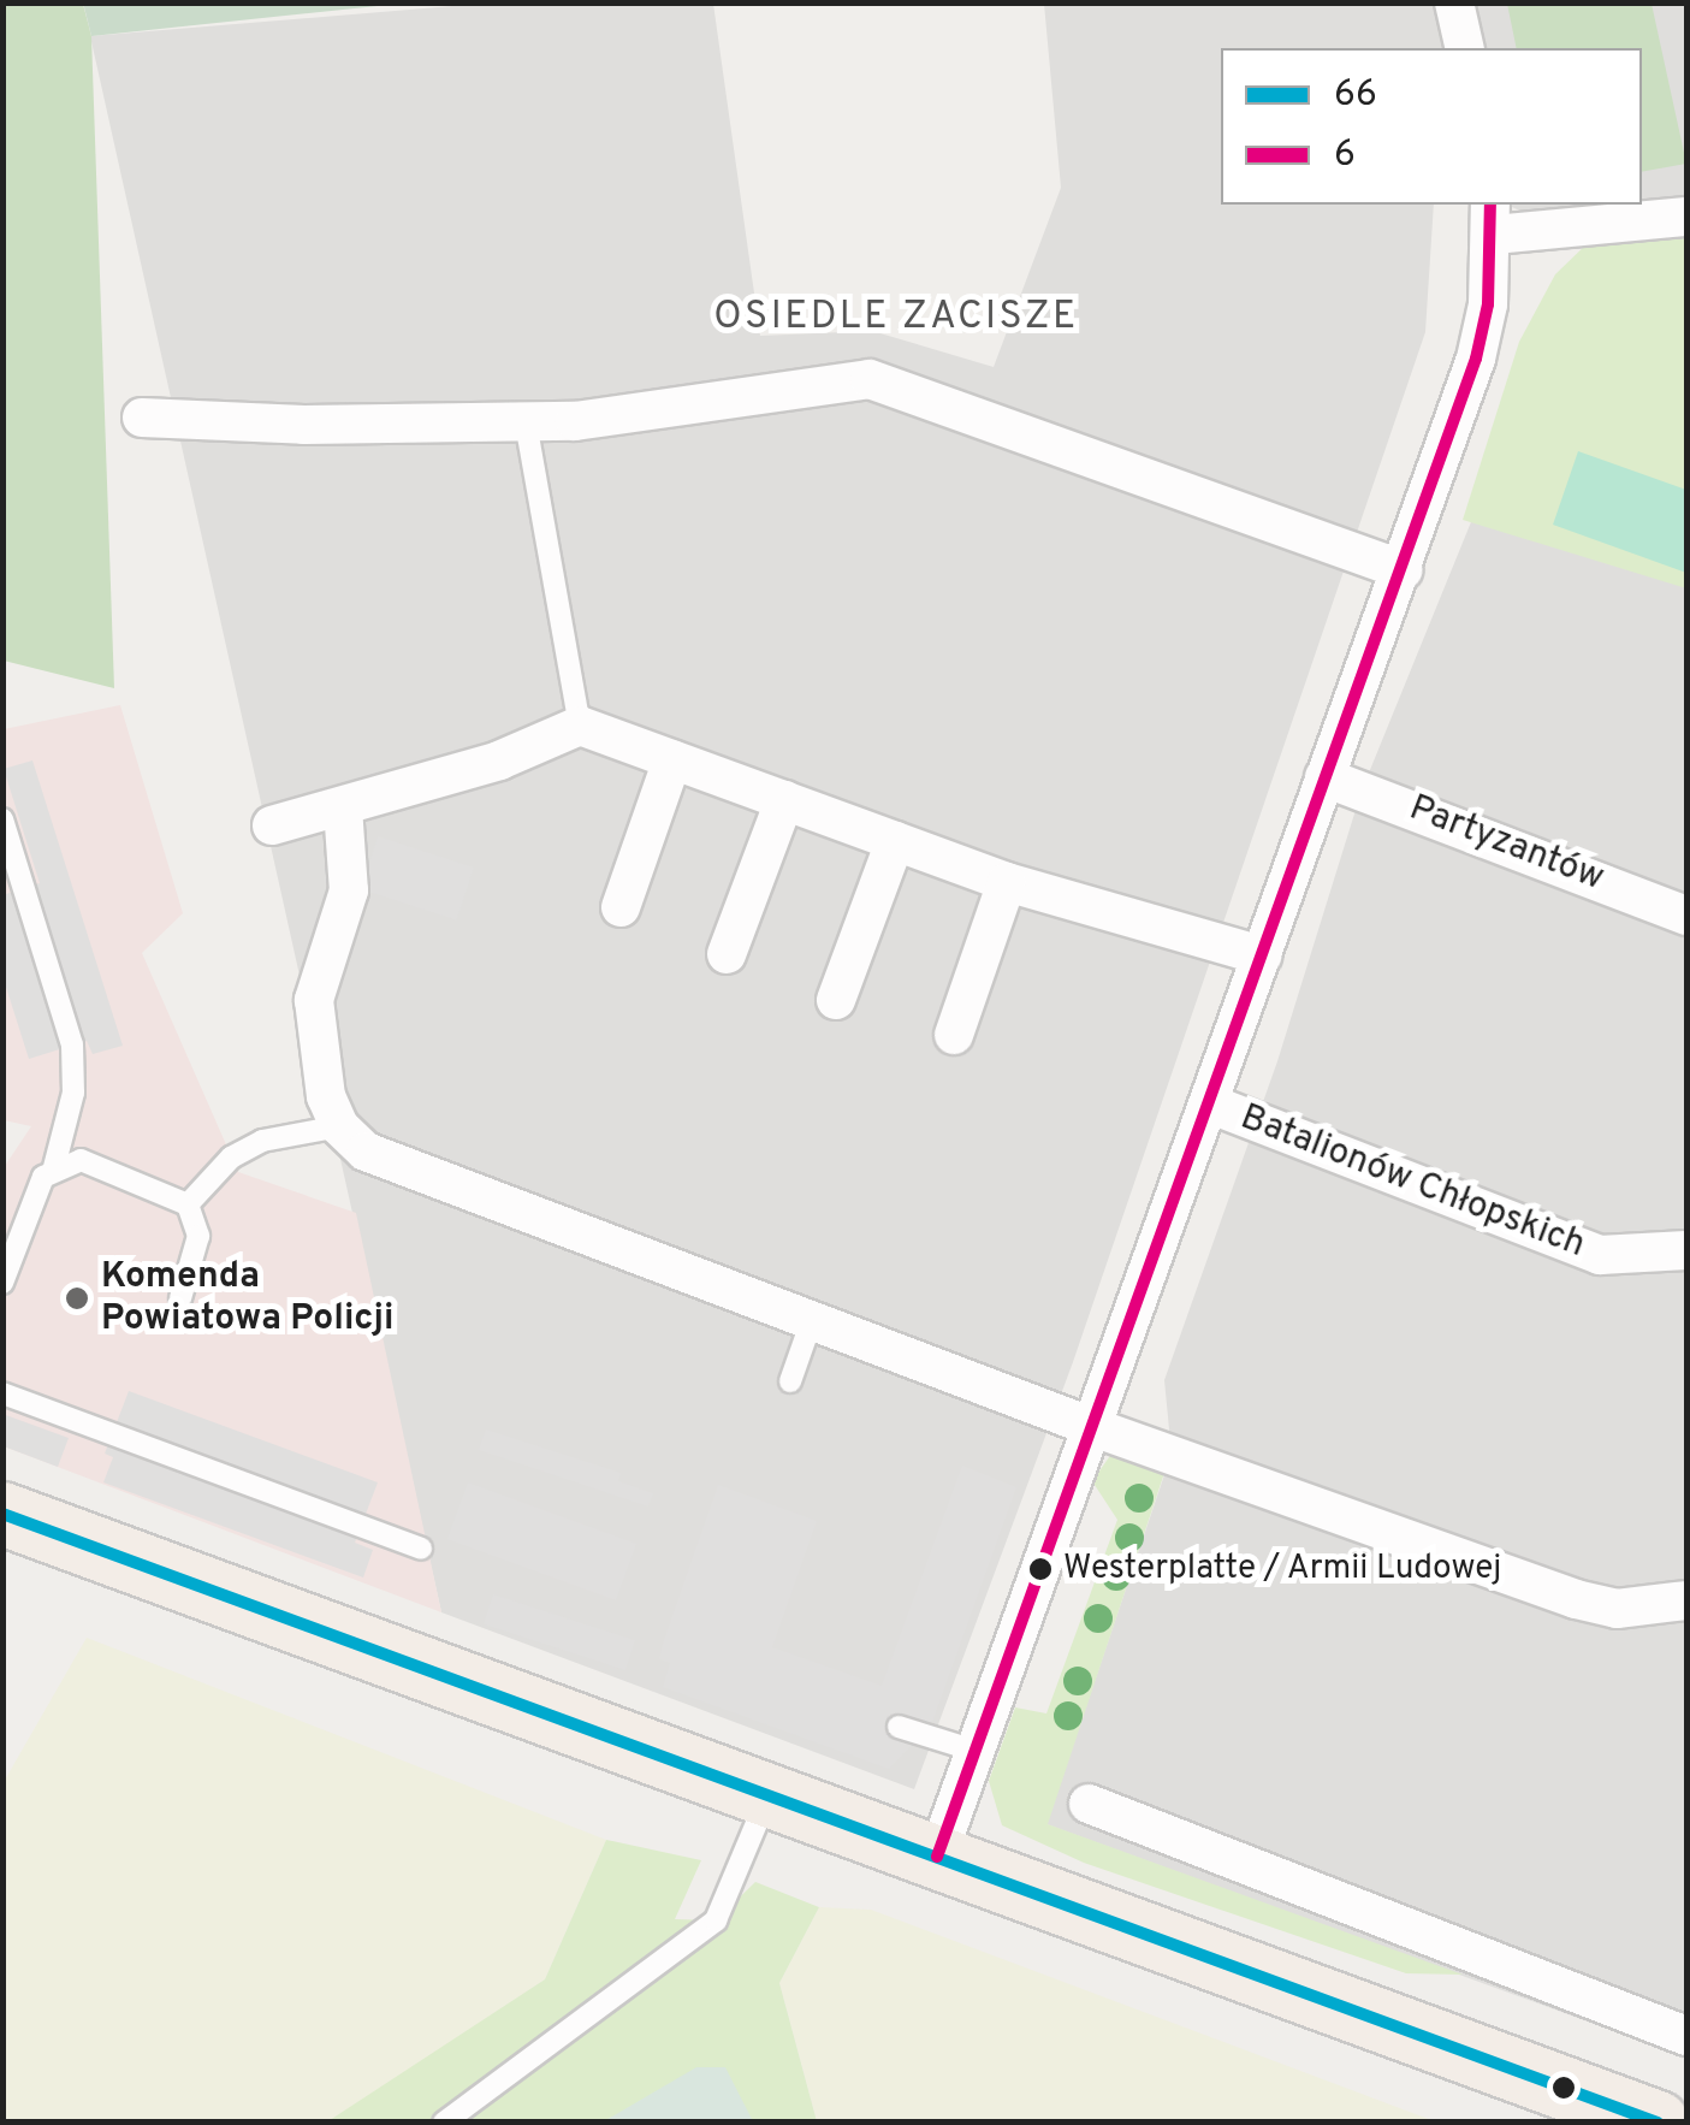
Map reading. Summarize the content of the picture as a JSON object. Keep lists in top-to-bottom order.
{
  "streets": {
    "street": ["Partyzantów", "Batalionów Chłopskich"]
  },
  "districts": ["OSIEDLE ZACISZE"],
  "places": ["Komenda Powiatowa Policji", "Westerplatte / Armii Ludowej"],
  "lines": ["transit line 6", "transit line 66"],
  "legend": ["66", "6"]
}
